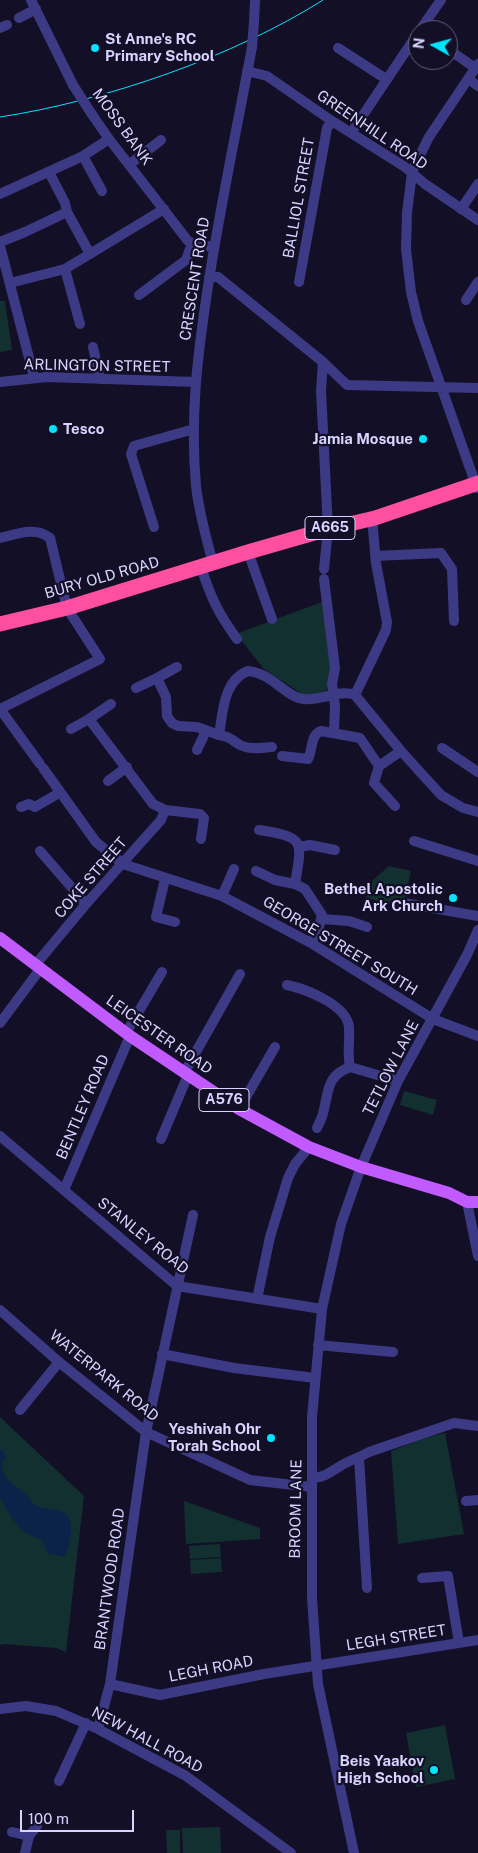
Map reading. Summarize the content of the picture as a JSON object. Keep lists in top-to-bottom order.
{
  "streets": {
    "highway": ["A665", "BURY OLD ROAD"],
    "main road": ["LEICESTER ROAD", "A576"],
    "street": [
      "MOSS BANK",
      "GREENHILL ROAD",
      "BALLIOL STREET",
      "CRESCENT ROAD",
      "ARLINGTON STREET",
      "COKE STREET",
      "GEORGE STREET SOUTH",
      "TETLOW LANE",
      "BENTLEY ROAD",
      "STANLEY ROAD",
      "WATERPARK ROAD",
      "BROOM LANE",
      "BRANTWOOD ROAD",
      "LEGH STREET",
      "LEGH ROAD",
      "NEW HALL ROAD"
    ]
  },
  "crossings": [
    ["GREENHILL ROAD", "BALLIOL STREET"],
    ["GREENHILL ROAD", "CRESCENT ROAD"],
    ["CRESCENT ROAD", "ARLINGTON STREET"],
    ["CRESCENT ROAD", "A665"],
    ["CRESCENT ROAD", "BURY OLD ROAD"],
    ["A665", "BURY OLD ROAD"],
    ["COKE STREET", "GEORGE STREET SOUTH"],
    ["COKE STREET", "LEICESTER ROAD"],
    ["GEORGE STREET SOUTH", "TETLOW LANE"],
    ["LEICESTER ROAD", "TETLOW LANE"],
    ["LEICESTER ROAD", "BENTLEY ROAD"],
    ["LEICESTER ROAD", "BROOM LANE"],
    ["TETLOW LANE", "BROOM LANE"],
    ["BENTLEY ROAD", "STANLEY ROAD"],
    ["STANLEY ROAD", "BROOM LANE"],
    ["STANLEY ROAD", "BRANTWOOD ROAD"],
    ["WATERPARK ROAD", "BROOM LANE"],
    ["WATERPARK ROAD", "BRANTWOOD ROAD"],
    ["BROOM LANE", "LEGH STREET"],
    ["BROOM LANE", "LEGH ROAD"],
    ["BRANTWOOD ROAD", "LEGH ROAD"],
    ["BRANTWOOD ROAD", "NEW HALL ROAD"],
    ["LEGH STREET", "LEGH ROAD"]
  ],
  "places": [
    "St Anne's RC Primary School",
    "Tesco",
    "Jamia Mosque",
    "Bethel Apostolic Ark Church",
    "Yeshivah Ohr Torah School",
    "Beis Yaakov High School"
  ],
  "scale_bar": "100 m",
  "north": "left"
}
